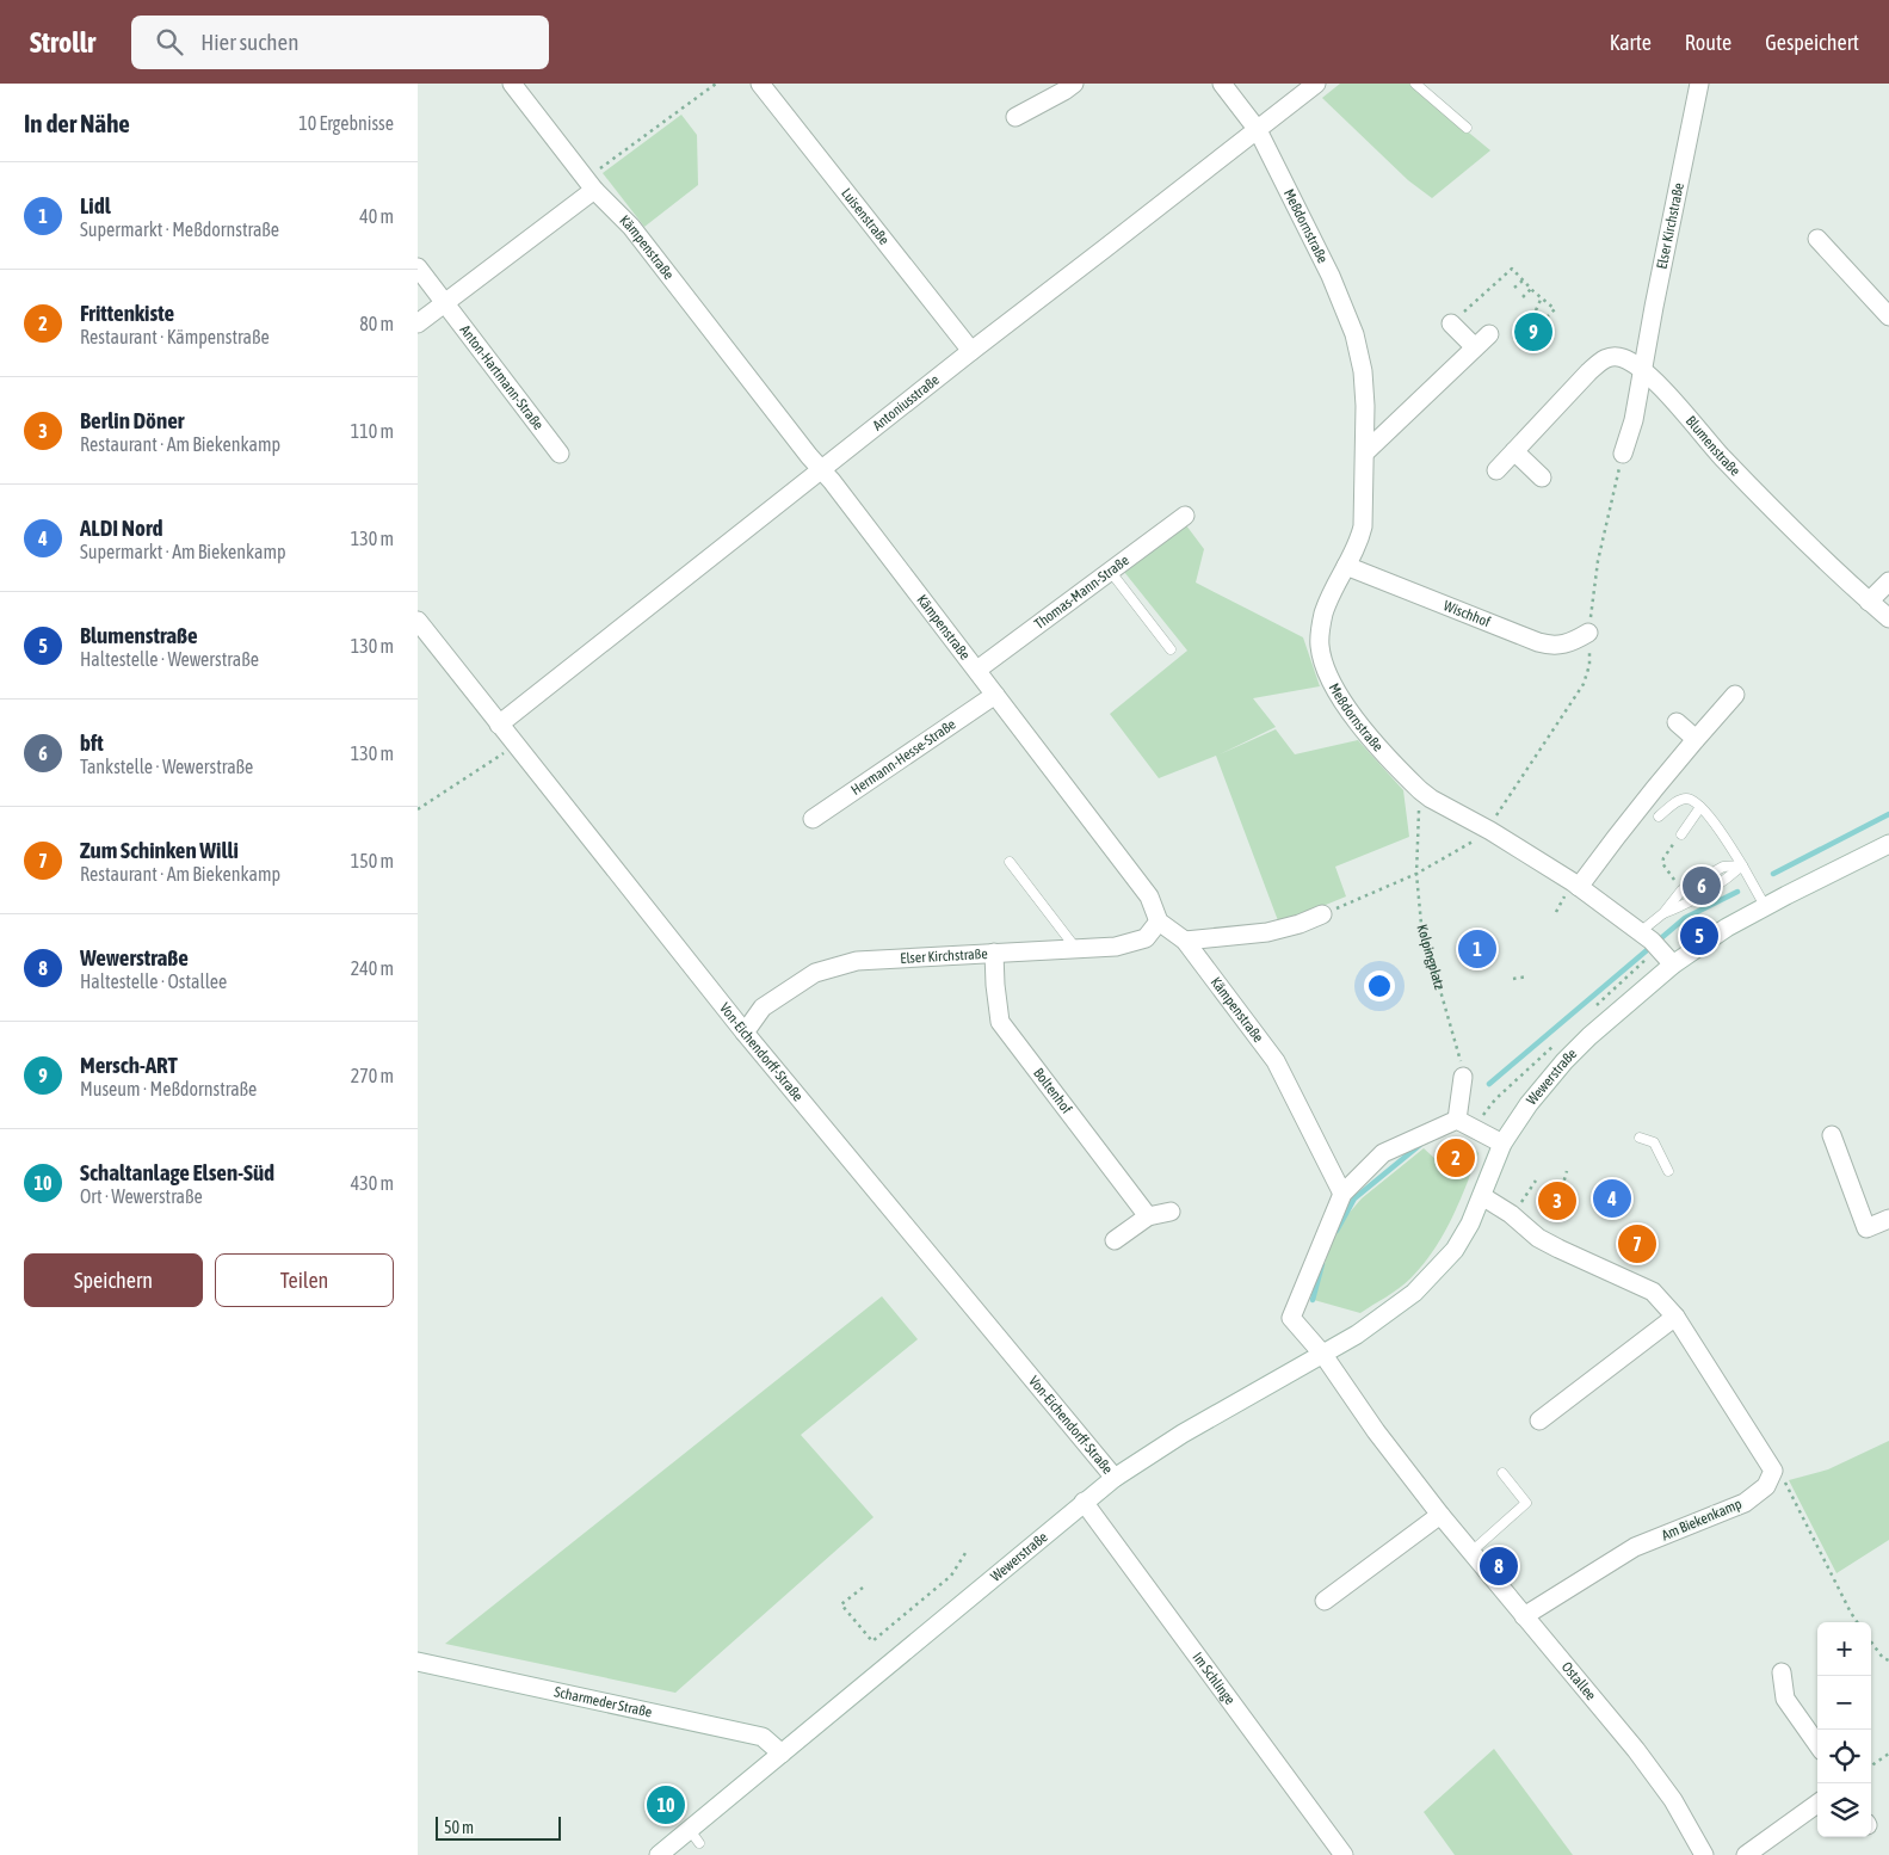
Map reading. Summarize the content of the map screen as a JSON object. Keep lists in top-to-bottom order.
{
  "streets": {
    "street": [
      "Luisenstraße",
      "Meßdornstraße",
      "Elser Kirchstraße",
      "Kämpenstraße",
      "Anton-Hartmann-Straße",
      "Antoniusstraße",
      "Blumenstraße",
      "Thomas-Mann-Straße",
      "Wischhof",
      "Hermann-Hesse-Straße",
      "Von-Eichendorff-Straße",
      "Wewerstraße",
      "Boltenhof",
      "Am Biekenkamp",
      "Im Schlinge",
      "Ostallee",
      "Scharmeder Straße"
    ],
    "path": ["Kolpingplatz"]
  },
  "crossings": [
    ["Luisenstraße", "Antoniusstraße"],
    ["Meßdornstraße", "Antoniusstraße"],
    ["Meßdornstraße", "Wischhof"],
    ["Meßdornstraße", "Kolpingplatz"],
    ["Meßdornstraße", "Wewerstraße"],
    ["Elser Kirchstraße", "Kämpenstraße"],
    ["Elser Kirchstraße", "Blumenstraße"],
    ["Elser Kirchstraße", "Von-Eichendorff-Straße"],
    ["Elser Kirchstraße", "Boltenhof"],
    ["Kämpenstraße", "Antoniusstraße"],
    ["Kämpenstraße", "Thomas-Mann-Straße"],
    ["Kämpenstraße", "Hermann-Hesse-Straße"],
    ["Antoniusstraße", "Von-Eichendorff-Straße"],
    ["Von-Eichendorff-Straße", "Wewerstraße"],
    ["Wewerstraße", "Im Schlinge"],
    ["Wewerstraße", "Ostallee"],
    ["Wewerstraße", "Scharmeder Straße"],
    ["Am Biekenkamp", "Ostallee"]
  ],
  "scale_bar": "50 m",
  "page": {
    "header": "Strollr",
    "search": "Hier suchen",
    "nav": ["Karte", "Route", "Gespeichert"],
    "heading": ["In der Nähe", "10 Ergebnisse"],
    "list": [
      {
        "mark": "1",
        "name": "Lidl",
        "note": "Supermarkt · Meßdornstraße",
        "value": "40 m"
      },
      {
        "mark": "2",
        "name": "Frittenkiste",
        "note": "Restaurant · Kämpenstraße",
        "value": "80 m"
      },
      {
        "mark": "3",
        "name": "Berlin Döner",
        "note": "Restaurant · Am Biekenkamp",
        "value": "110 m"
      },
      {
        "mark": "4",
        "name": "ALDI Nord",
        "note": "Supermarkt · Am Biekenkamp",
        "value": "130 m"
      },
      {
        "mark": "5",
        "name": "Blumenstraße",
        "note": "Haltestelle · Wewerstraße",
        "value": "130 m"
      },
      {
        "mark": "6",
        "name": "bft",
        "note": "Tankstelle · Wewerstraße",
        "value": "130 m"
      },
      {
        "mark": "7",
        "name": "Zum Schinken Willi",
        "note": "Restaurant · Am Biekenkamp",
        "value": "150 m"
      },
      {
        "mark": "8",
        "name": "Wewerstraße",
        "note": "Haltestelle · Ostallee",
        "value": "240 m"
      },
      {
        "mark": "9",
        "name": "Mersch-ART",
        "note": "Museum · Meßdornstraße",
        "value": "270 m"
      },
      {
        "mark": "10",
        "name": "Schaltanlage Elsen-Süd",
        "note": "Ort · Wewerstraße",
        "value": "430 m"
      }
    ],
    "pins": [
      "9",
      "6",
      "5",
      "1",
      "2",
      "4",
      "3",
      "7",
      "8",
      "10"
    ],
    "buttons": ["Speichern", "Teilen"],
    "map_buttons": ["+", "−"],
    "scale": "50 m"
  }
}
